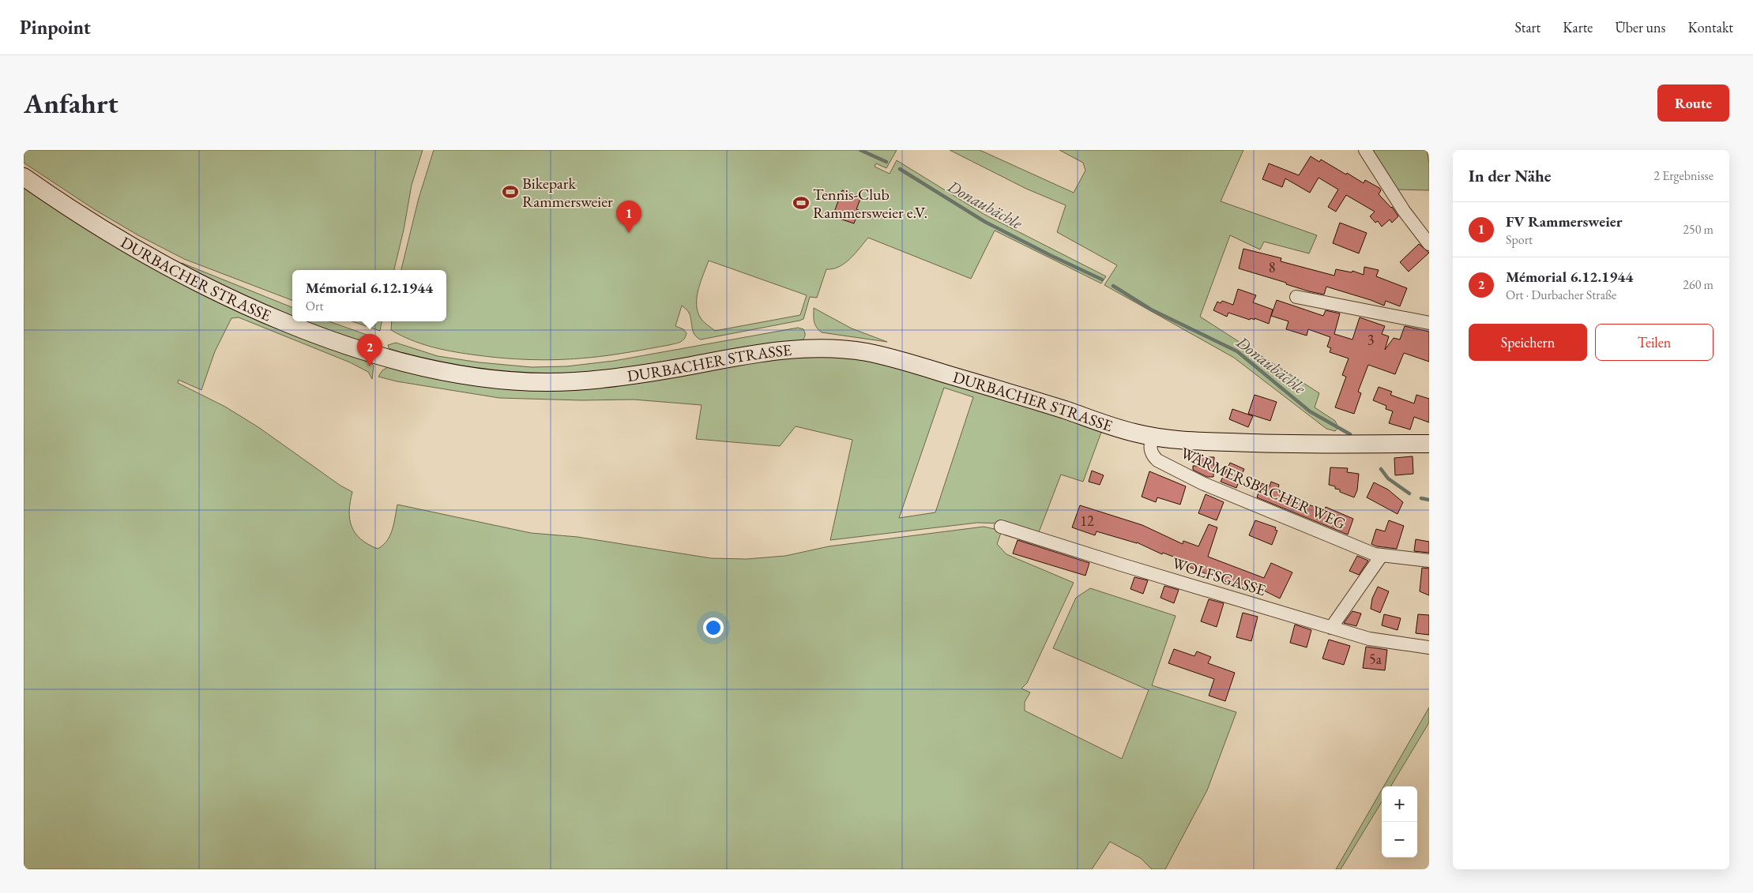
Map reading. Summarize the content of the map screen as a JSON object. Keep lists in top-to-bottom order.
{
  "streets": {
    "street": ["DURBACHER STRASSE", "WÄRMERSBACHER WEG", "WOLFSGASSE"]
  },
  "crossings": [
    ["DURBACHER STRASSE", "WÄRMERSBACHER WEG"]
  ],
  "water": ["Donaubächle"],
  "places": {
    "sports": ["Bikepark Rammersweier", "Tennis-Club Rammersweier e.V."]
  },
  "house_numbers": [
    "8",
    "3",
    "12",
    "5a"
  ],
  "page": {
    "header": "Pinpoint",
    "nav": [
      "Start",
      "Karte",
      "Über uns",
      "Kontakt"
    ],
    "buttons": [
      "Route",
      ["Speichern", "Teilen"]
    ],
    "title": "Anfahrt",
    "heading": ["In der Nähe", "2 Ergebnisse"],
    "pins": ["1", "2"],
    "list": [
      {
        "mark": "1",
        "name": "FV Rammersweier",
        "note": "Sport",
        "value": "250 m"
      },
      {
        "mark": "2",
        "name": "Mémorial 6.12.1944",
        "note": "Ort · Durbacher Straße",
        "value": "260 m"
      }
    ],
    "popup": ["Mémorial 6.12.1944", "Ort"],
    "map_buttons": ["+", "−"]
  }
}
